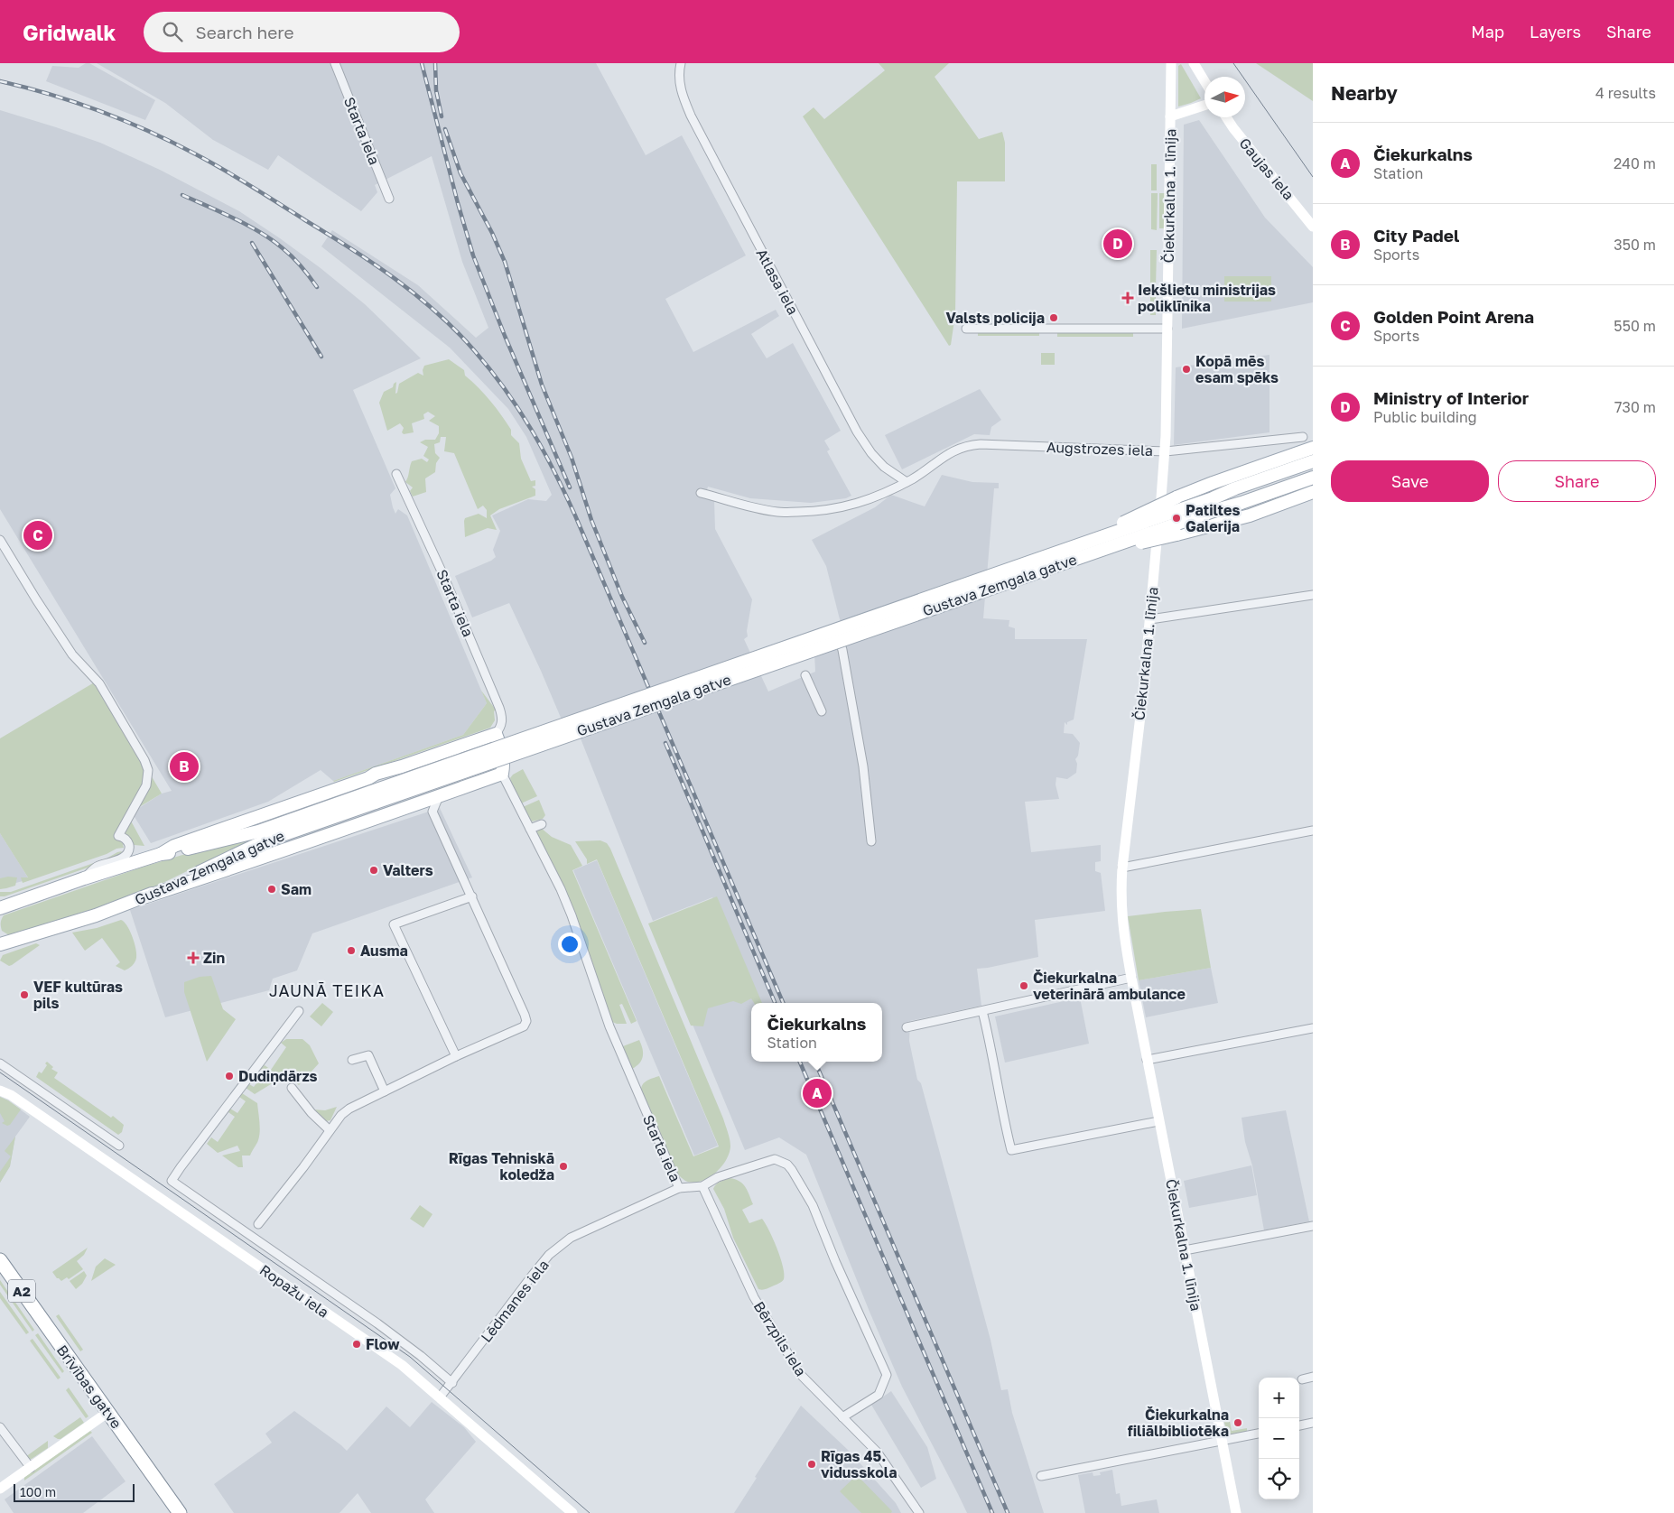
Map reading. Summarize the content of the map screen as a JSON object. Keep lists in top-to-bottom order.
{
  "streets": {
    "highway": ["A2", "Brīvības gatve"],
    "main road": ["Gustava Zemgala gatve"],
    "street": [
      "Starta iela",
      "Gaujas iela",
      "Čiekurkalna 1. līnija",
      "Atlasa iela",
      "Augstrozes iela",
      "Ropažu iela",
      "Lēdmanes iela",
      "Bērzpils iela"
    ]
  },
  "crossings": [
    ["Starta iela", "Lēdmanes iela"],
    ["Starta iela", "Bērzpils iela"],
    ["Čiekurkalna 1. līnija", "Augstrozes iela"],
    ["Atlasa iela", "Augstrozes iela"],
    ["Ropažu iela", "Lēdmanes iela"]
  ],
  "districts": ["JAUNĀ TEIKA"],
  "places": {
    "health": ["Iekšlietu ministrijas poliklīnika", "Zin"],
    "other": [
      "Valsts policija",
      "Kopā mēs esam spēks",
      "Patiltes Galerija",
      "Valters",
      "Sam",
      "Ausma",
      "Čiekurkalna veterinārā ambulance",
      "VEF kultūras pils",
      "Dudiņdārzs",
      "Rīgas Tehniskā koledža",
      "Flow",
      "Čiekurkalna filiālbibliotēka",
      "Rīgas 45. vidusskola"
    ]
  },
  "scale_bar": "100 m",
  "north": "right",
  "page": {
    "header": "Gridwalk",
    "search": "Search here",
    "nav": ["Map", "Layers", "Share"],
    "heading": ["Nearby", "4 results"],
    "list": [
      {
        "mark": "A",
        "name": "Čiekurkalns",
        "note": "Station",
        "value": "240 m"
      },
      {
        "mark": "B",
        "name": "City Padel",
        "note": "Sports",
        "value": "350 m"
      },
      {
        "mark": "C",
        "name": "Golden Point Arena",
        "note": "Sports",
        "value": "550 m"
      },
      {
        "mark": "D",
        "name": "Ministry of Interior",
        "note": "Public building",
        "value": "730 m"
      }
    ],
    "pins": [
      "D",
      "C",
      "B",
      "A"
    ],
    "buttons": ["Save", "Share"],
    "popup": ["Čiekurkalns", "Station"],
    "map_buttons": ["+", "−"],
    "scale": "100 m"
  }
}
